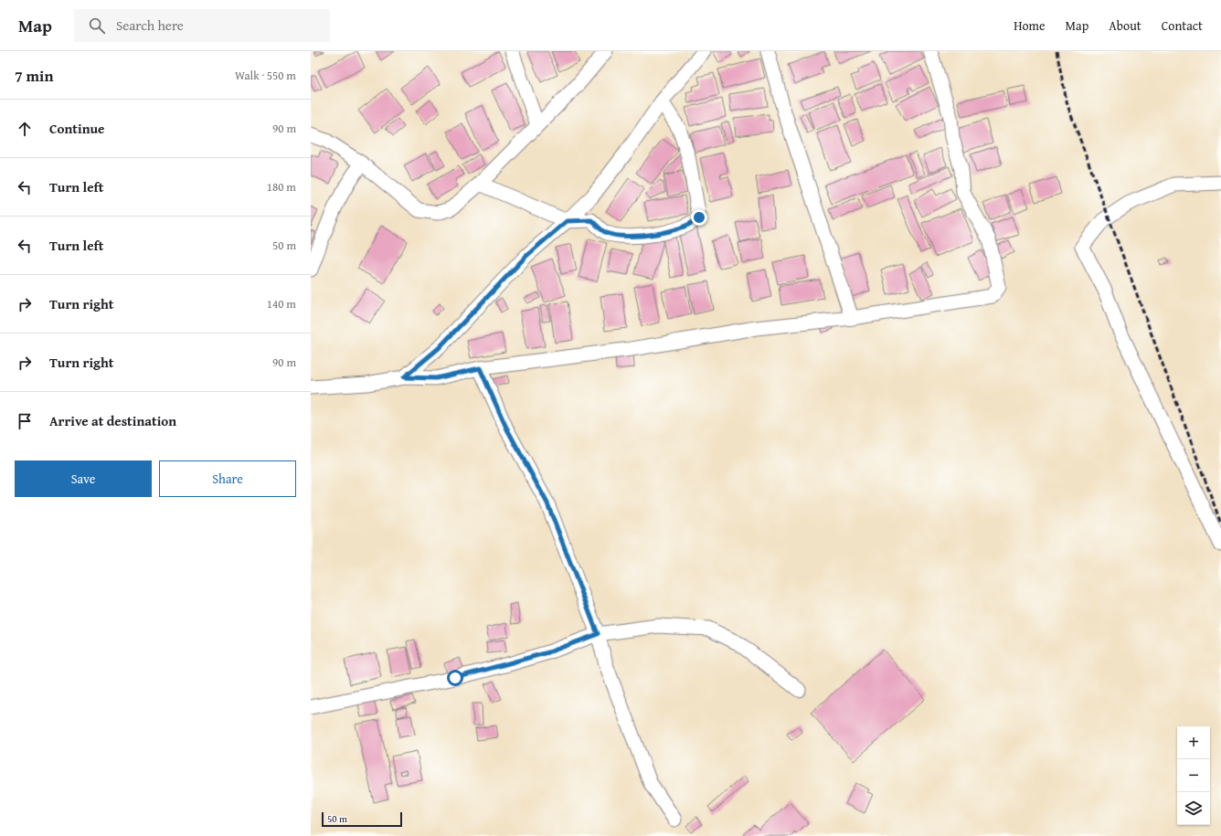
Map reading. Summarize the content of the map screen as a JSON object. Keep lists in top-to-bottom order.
{
  "scale_bar": "50 m",
  "page": {
    "header": "Map",
    "search": "Search here",
    "nav": [
      "Home",
      "Map",
      "About",
      "Contact"
    ],
    "heading": ["7 min", "Walk · 550 m"],
    "list": [
      ["Continue", "90 m"],
      ["Turn left", "180 m"],
      ["Turn left", "50 m"],
      ["Turn right", "140 m"],
      ["Turn right", "90 m"],
      "Arrive at destination"
    ],
    "buttons": ["Save", "Share"],
    "map_buttons": ["+", "−"],
    "scale": "50 m"
  }
}
